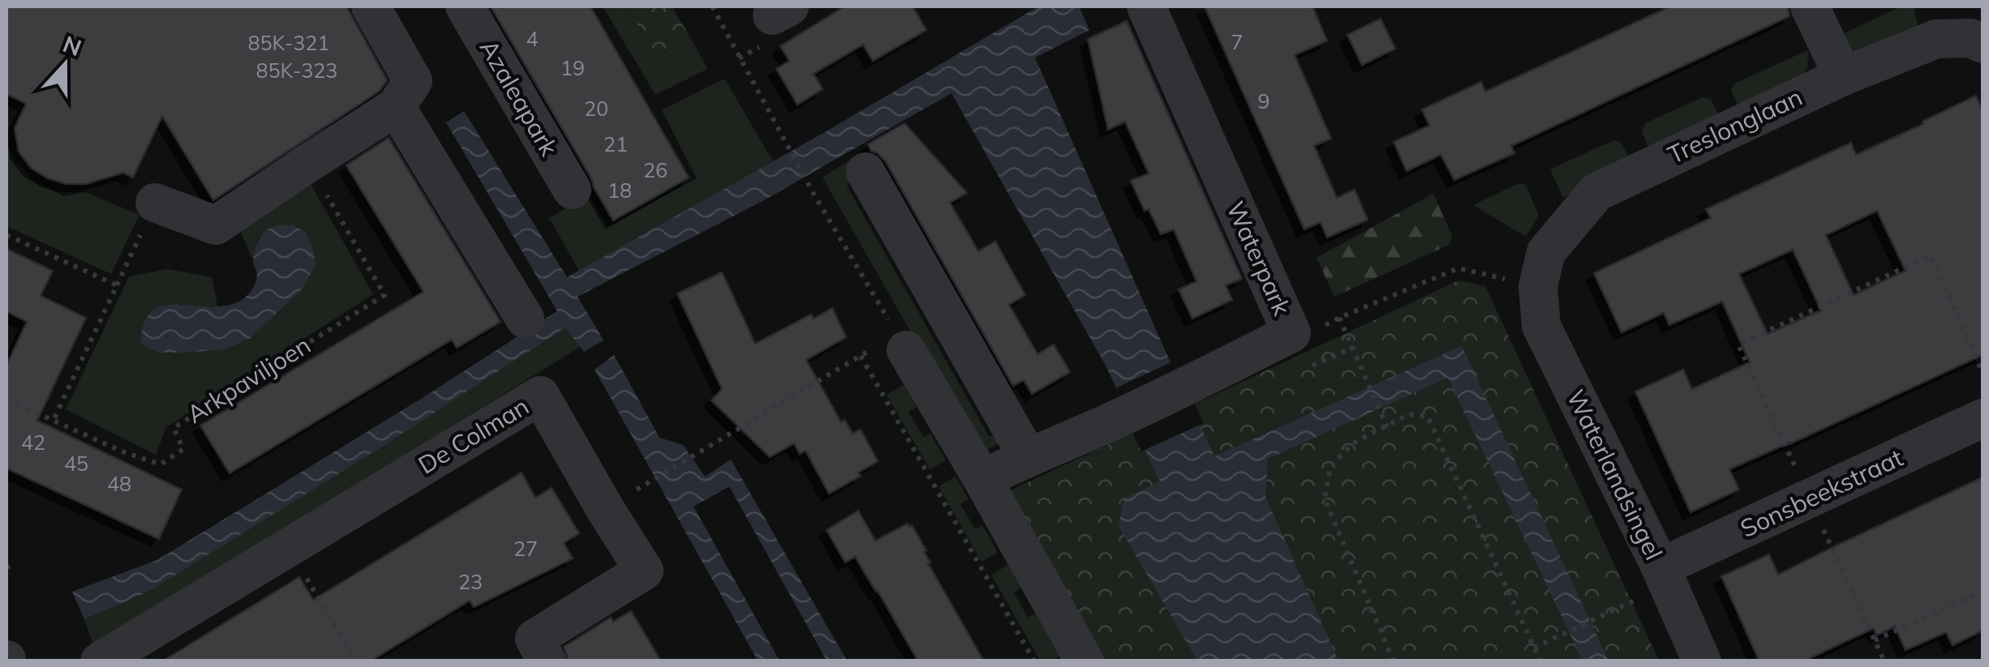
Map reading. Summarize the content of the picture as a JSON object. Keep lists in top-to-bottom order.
{
  "streets": {
    "street": [
      "Azaleapark",
      "Treslonglaan",
      "Waterpark",
      "De Colman",
      "Waterlandsingel",
      "Sonsbeekstraat"
    ],
    "path": ["Arkpaviljoen"]
  },
  "crossings": [
    ["Treslonglaan", "Waterlandsingel"],
    ["Waterlandsingel", "Sonsbeekstraat"]
  ],
  "house_numbers": [
    "4",
    "7",
    "85K-321",
    "19",
    "85K-323",
    "9",
    "20",
    "21",
    "26",
    "18",
    "42",
    "45",
    "48",
    "27",
    "23"
  ],
  "north": "top"
}
